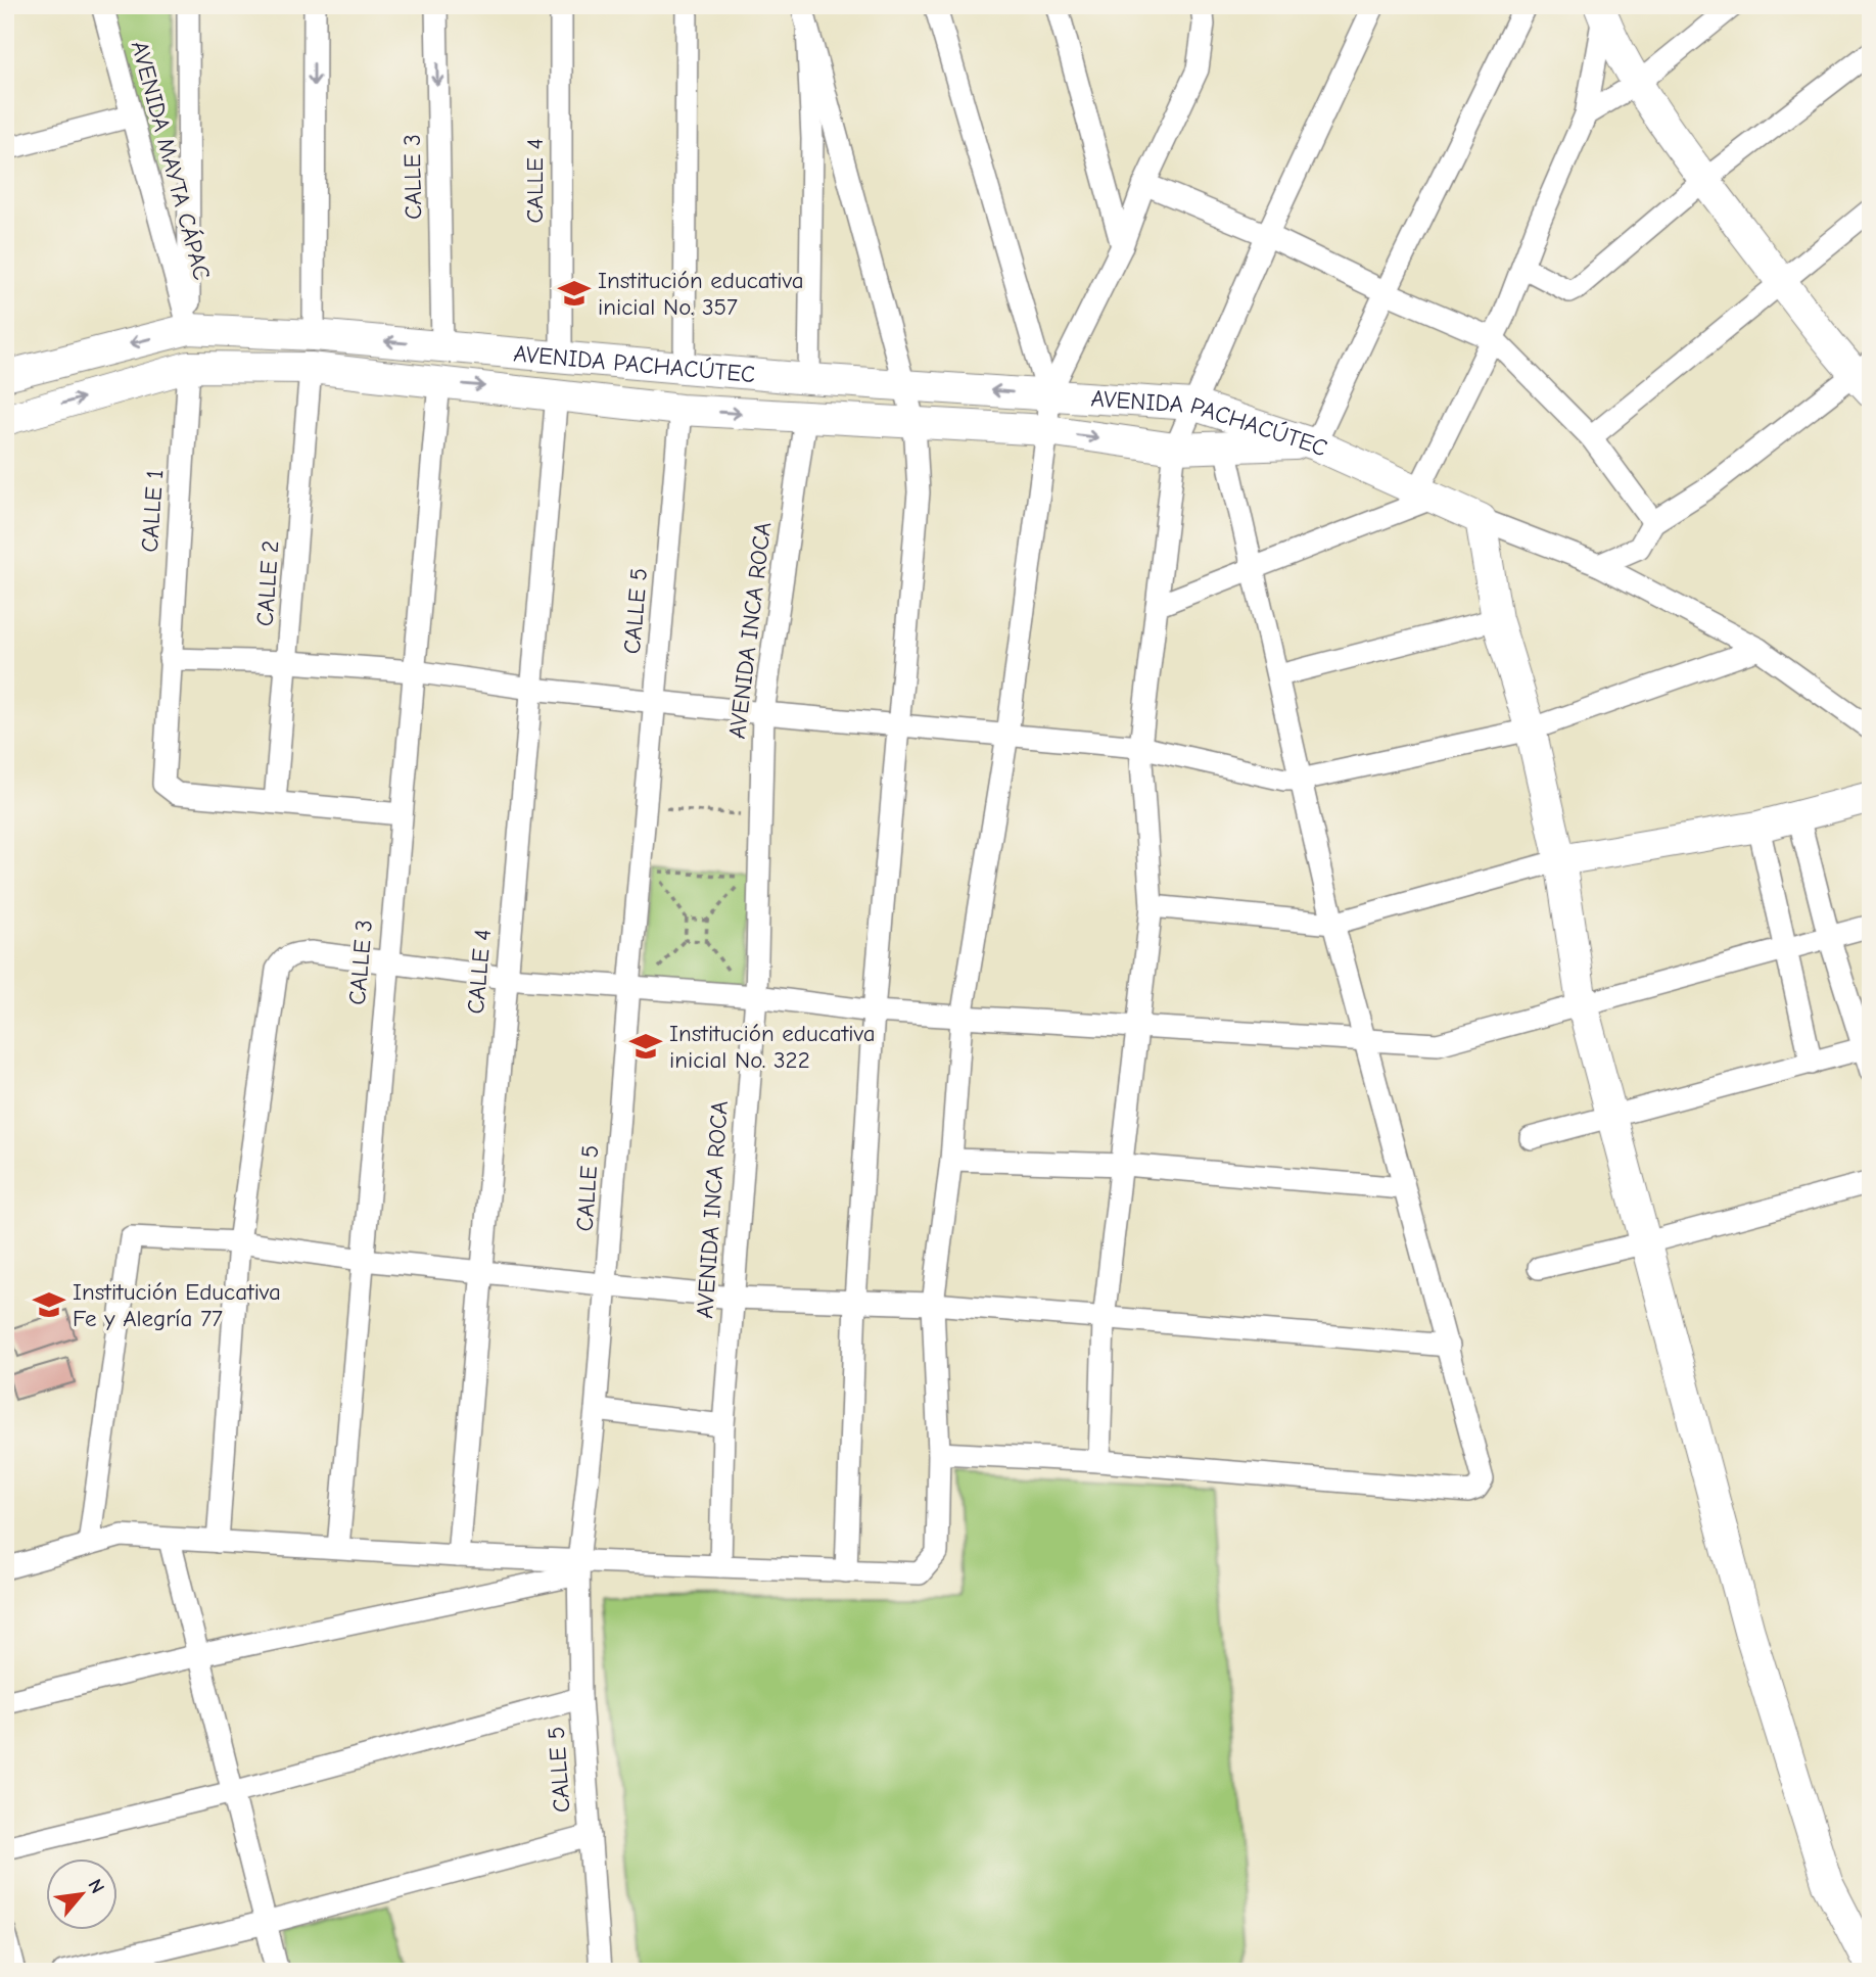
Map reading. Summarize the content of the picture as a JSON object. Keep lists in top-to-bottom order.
{
  "streets": {
    "street": [
      "AVENIDA MAYTA CÁPAC",
      "CALLE 3",
      "CALLE 4",
      "AVENIDA PACHACÚTEC",
      "CALLE 1",
      "CALLE 2",
      "CALLE 5",
      "AVENIDA INCA ROCA"
    ]
  },
  "crossings": [
    ["AVENIDA MAYTA CÁPAC", "AVENIDA PACHACÚTEC"],
    ["CALLE 3", "AVENIDA PACHACÚTEC"],
    ["CALLE 4", "AVENIDA PACHACÚTEC"],
    ["AVENIDA PACHACÚTEC", "CALLE 1"],
    ["AVENIDA PACHACÚTEC", "CALLE 2"],
    ["AVENIDA PACHACÚTEC", "CALLE 5"],
    ["AVENIDA PACHACÚTEC", "AVENIDA INCA ROCA"],
    ["CALLE 1", "CALLE 2"]
  ],
  "places": {
    "school or university": ["Institución educativa inicial No. 357", "Institución educativa inicial No. 322", "Institución Educativa Fe y Alegría 77"]
  },
  "north": "top right"
}
